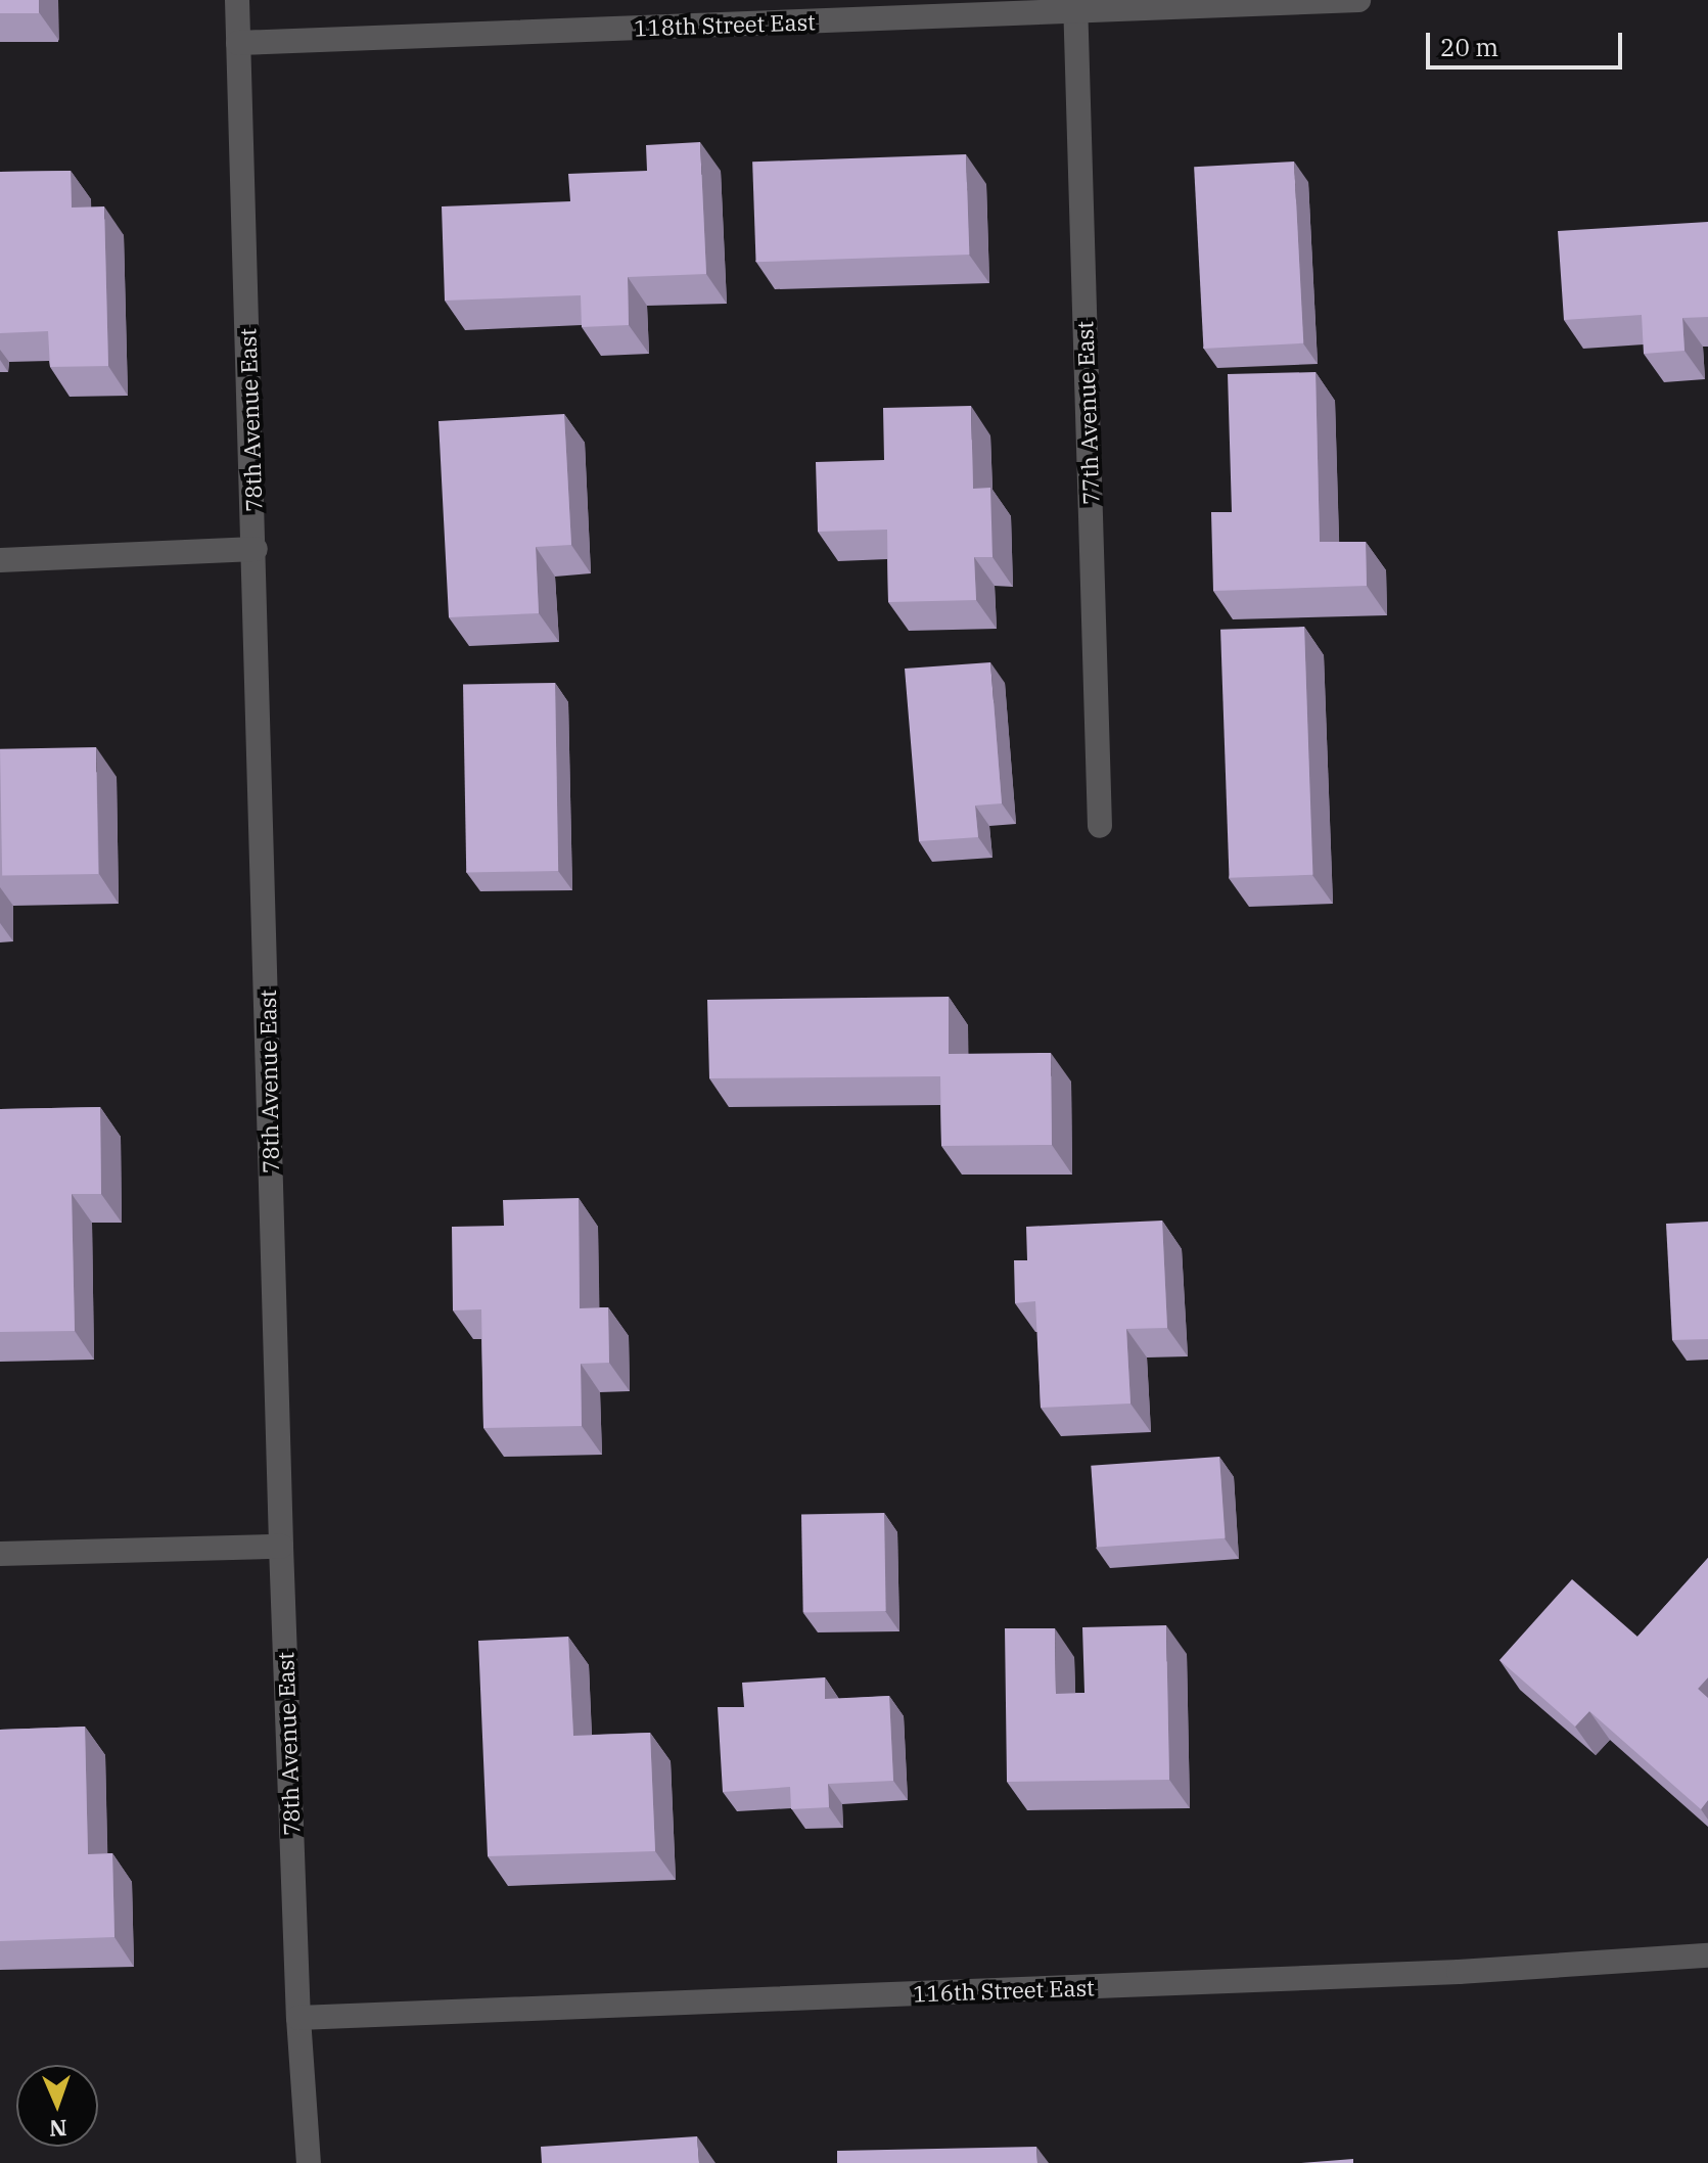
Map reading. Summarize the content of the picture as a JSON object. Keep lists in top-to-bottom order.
{
  "streets": {
    "street": [
      "118th Street East",
      "77th Avenue East",
      "78th Avenue East",
      "116th Street East"
    ]
  },
  "crossings": [
    ["118th Street East", "77th Avenue East"],
    ["118th Street East", "78th Avenue East"],
    ["78th Avenue East", "116th Street East"]
  ],
  "scale_bar": "20 m",
  "north": "bottom"
}
